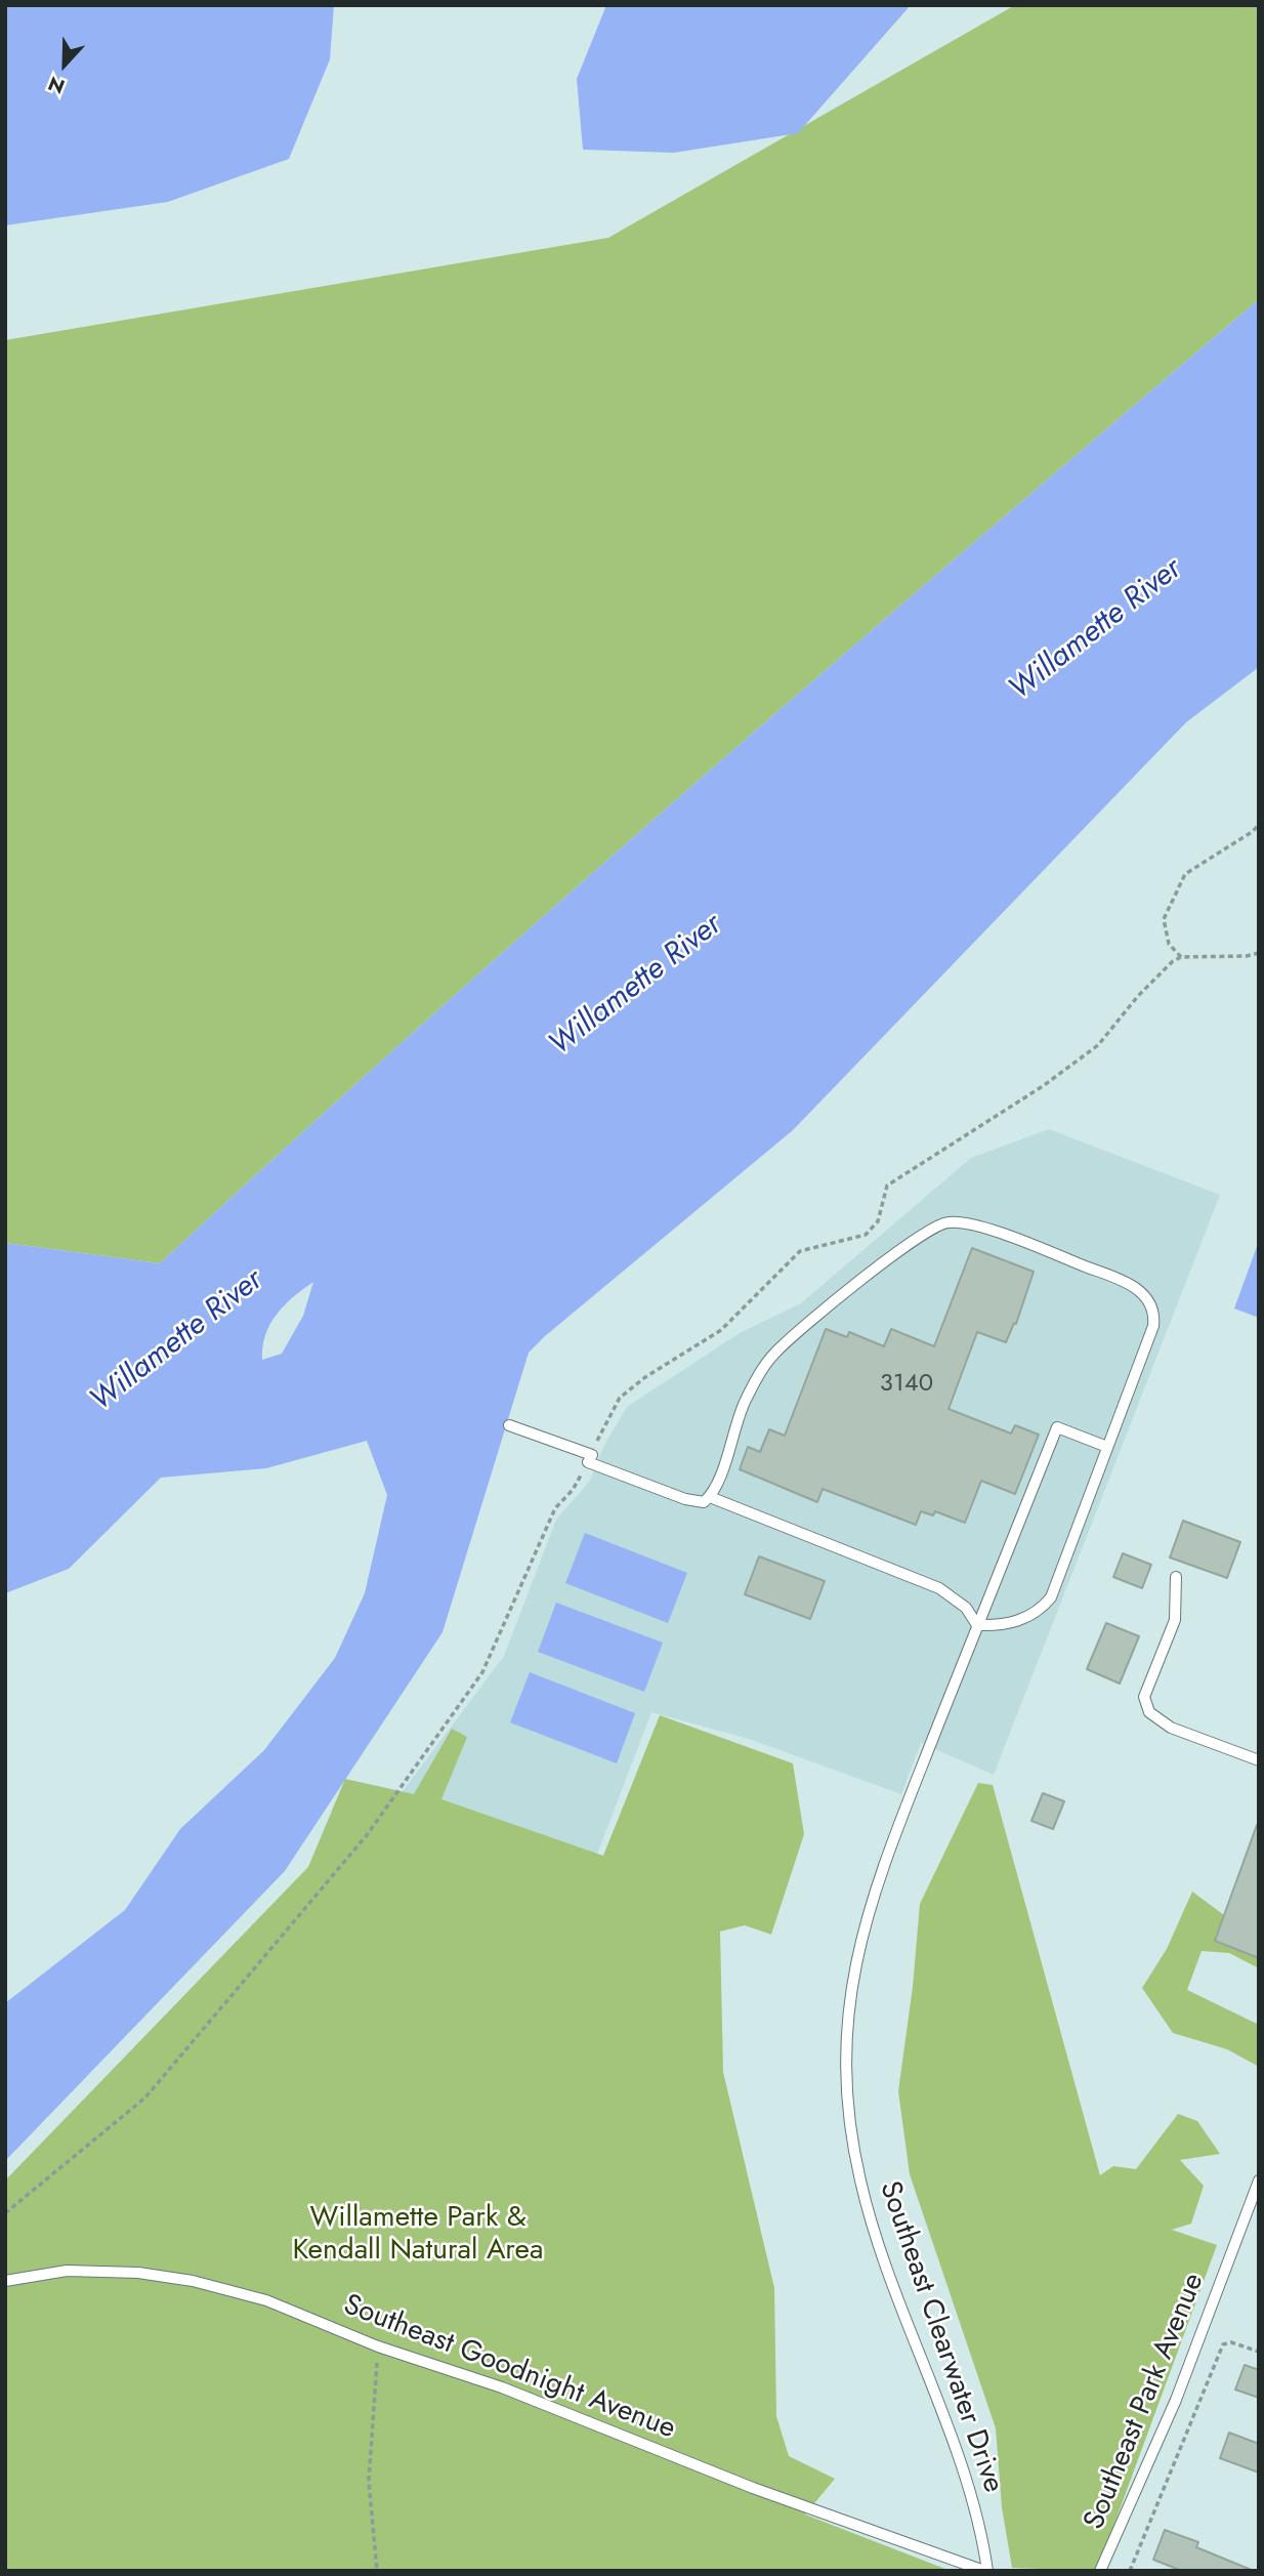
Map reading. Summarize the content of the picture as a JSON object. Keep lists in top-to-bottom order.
{
  "streets": {
    "lane": ["Southeast Clearwater Drive", "Southeast Goodnight Avenue", "Southeast Park Avenue"]
  },
  "crossings": [
    ["Southeast Clearwater Drive", "Southeast Goodnight Avenue"]
  ],
  "water": ["Willamette River"],
  "parks": ["Willamette Park & Kendall Natural Area"],
  "house_numbers": ["3140"],
  "north": "bottom"
}
